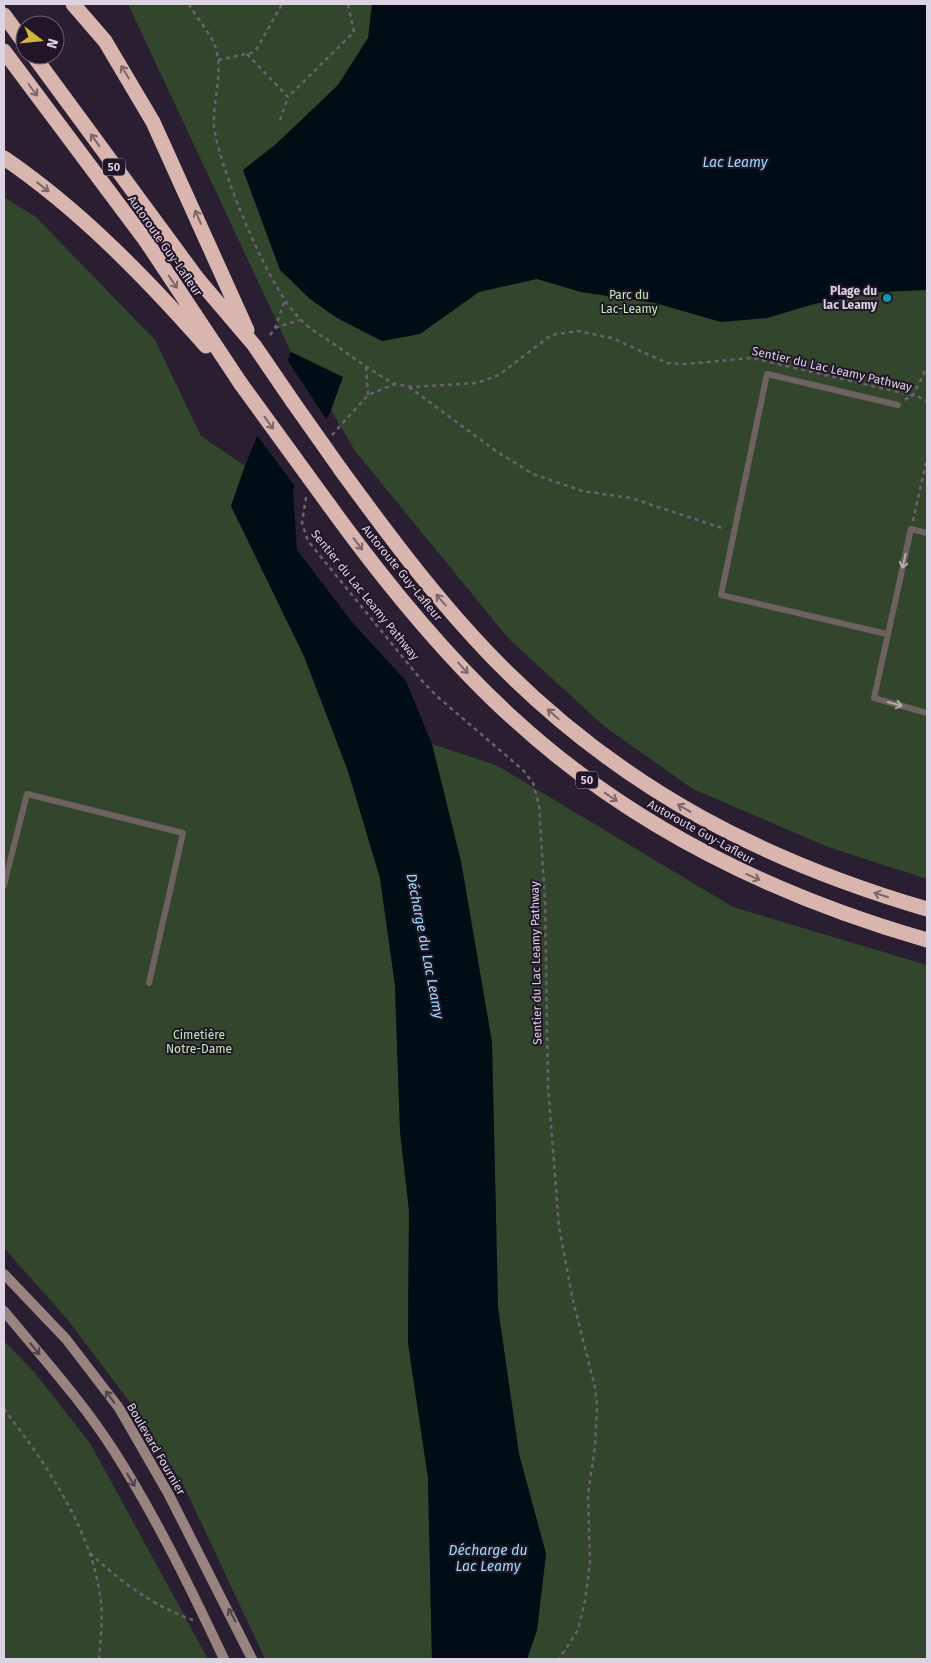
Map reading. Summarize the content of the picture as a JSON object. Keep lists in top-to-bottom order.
{
  "streets": {
    "highway": ["50", "Autoroute Guy-Lafleur"],
    "main road": ["Boulevard Fournier"],
    "path": ["Sentier du Lac Leamy Pathway"]
  },
  "crossings": [
    ["Autoroute Guy-Lafleur", "Sentier du Lac Leamy Pathway"]
  ],
  "water": ["Lac Leamy", "Décharge du Lac Leamy"],
  "parks": ["Parc du Lac-Leamy", "Cimetière Notre-Dame"],
  "places": ["Plage du lac Leamy"],
  "north": "right"
}
